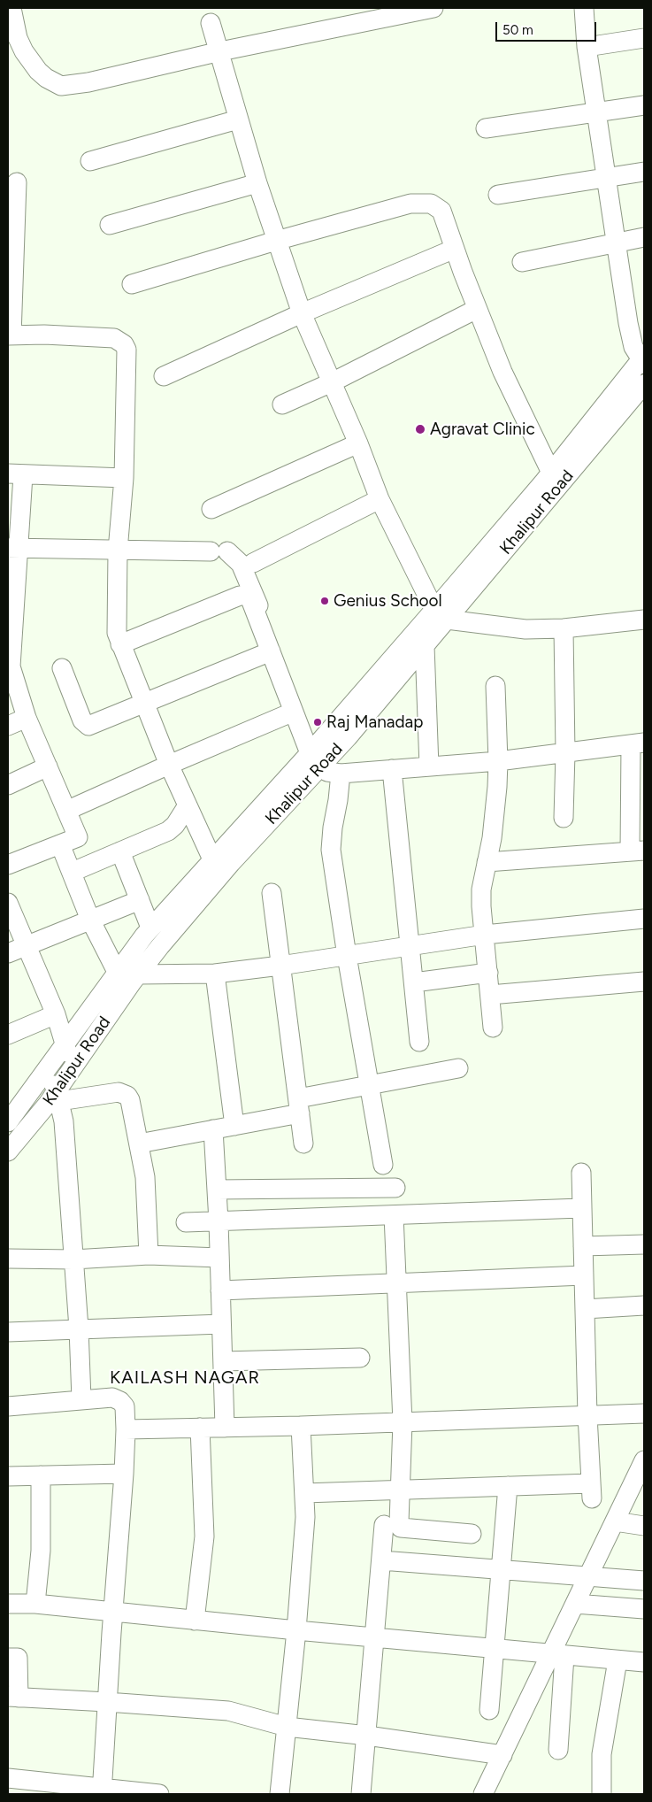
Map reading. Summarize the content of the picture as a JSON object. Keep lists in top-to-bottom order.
{
  "streets": {
    "street": ["Khalipur Road"]
  },
  "districts": ["KAILASH NAGAR"],
  "places": ["Agravat Clinic", "Genius School", "Raj Manadap"],
  "scale_bar": "50 m"
}
